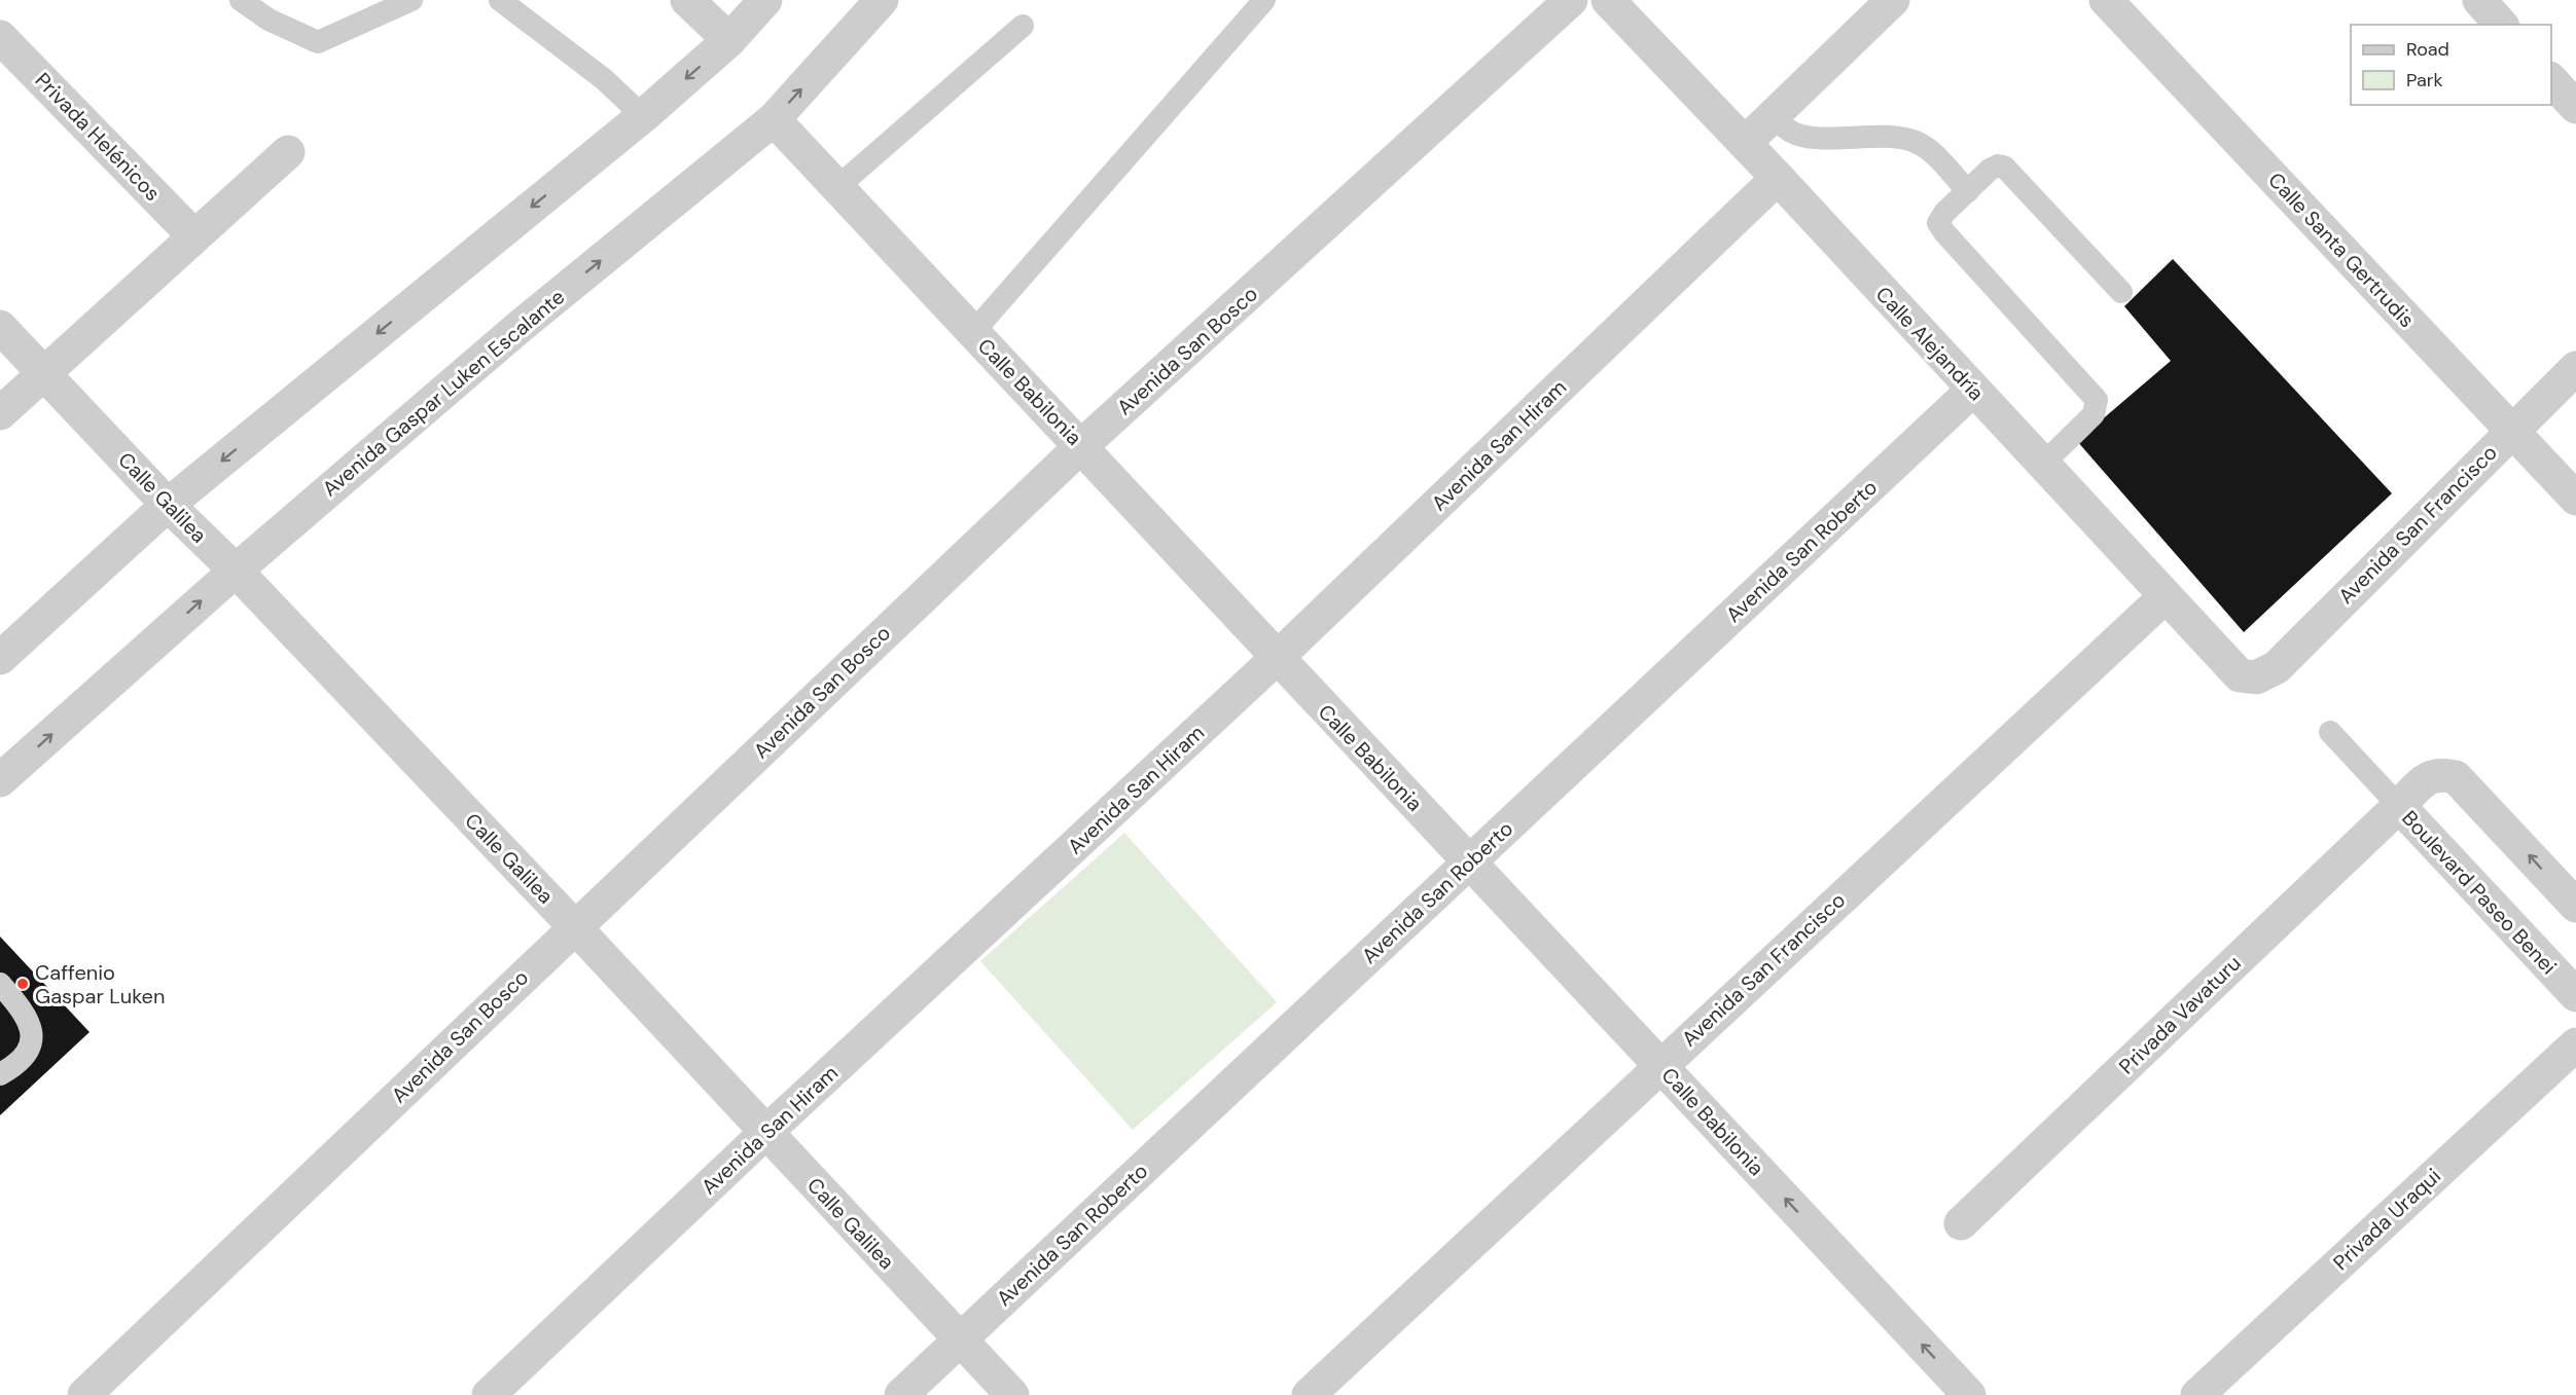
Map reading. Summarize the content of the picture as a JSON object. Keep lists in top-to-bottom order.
{
  "streets": {
    "street": [
      "Privada Helénicos",
      "Calle Santa Gertrudis",
      "Calle Alejandría",
      "Avenida San Bosco",
      "Calle Babilonia",
      "Avenida Gaspar Luken Escalante",
      "Avenida San Hiram",
      "Calle Galilea",
      "Avenida San Francisco",
      "Avenida San Roberto",
      "Boulevard Paseo Benei",
      "Privada Vavaturu",
      "Privada Uraqui"
    ]
  },
  "crossings": [
    ["Calle Santa Gertrudis", "Avenida San Francisco"],
    ["Calle Alejandría", "Avenida San Hiram"],
    ["Calle Alejandría", "Avenida San Francisco"],
    ["Calle Alejandría", "Avenida San Roberto"],
    ["Avenida San Bosco", "Calle Babilonia"],
    ["Avenida San Bosco", "Calle Galilea"],
    ["Calle Babilonia", "Avenida Gaspar Luken Escalante"],
    ["Calle Babilonia", "Avenida San Hiram"],
    ["Calle Babilonia", "Avenida San Francisco"],
    ["Calle Babilonia", "Avenida San Roberto"],
    ["Avenida Gaspar Luken Escalante", "Calle Galilea"],
    ["Avenida San Hiram", "Calle Galilea"],
    ["Calle Galilea", "Avenida San Roberto"],
    ["Boulevard Paseo Benei", "Privada Vavaturu"]
  ],
  "one_way": ["Boulevard Paseo Benei"],
  "places": ["Caffenio Gaspar Luken"],
  "legend": ["Road", "Park"]
}
